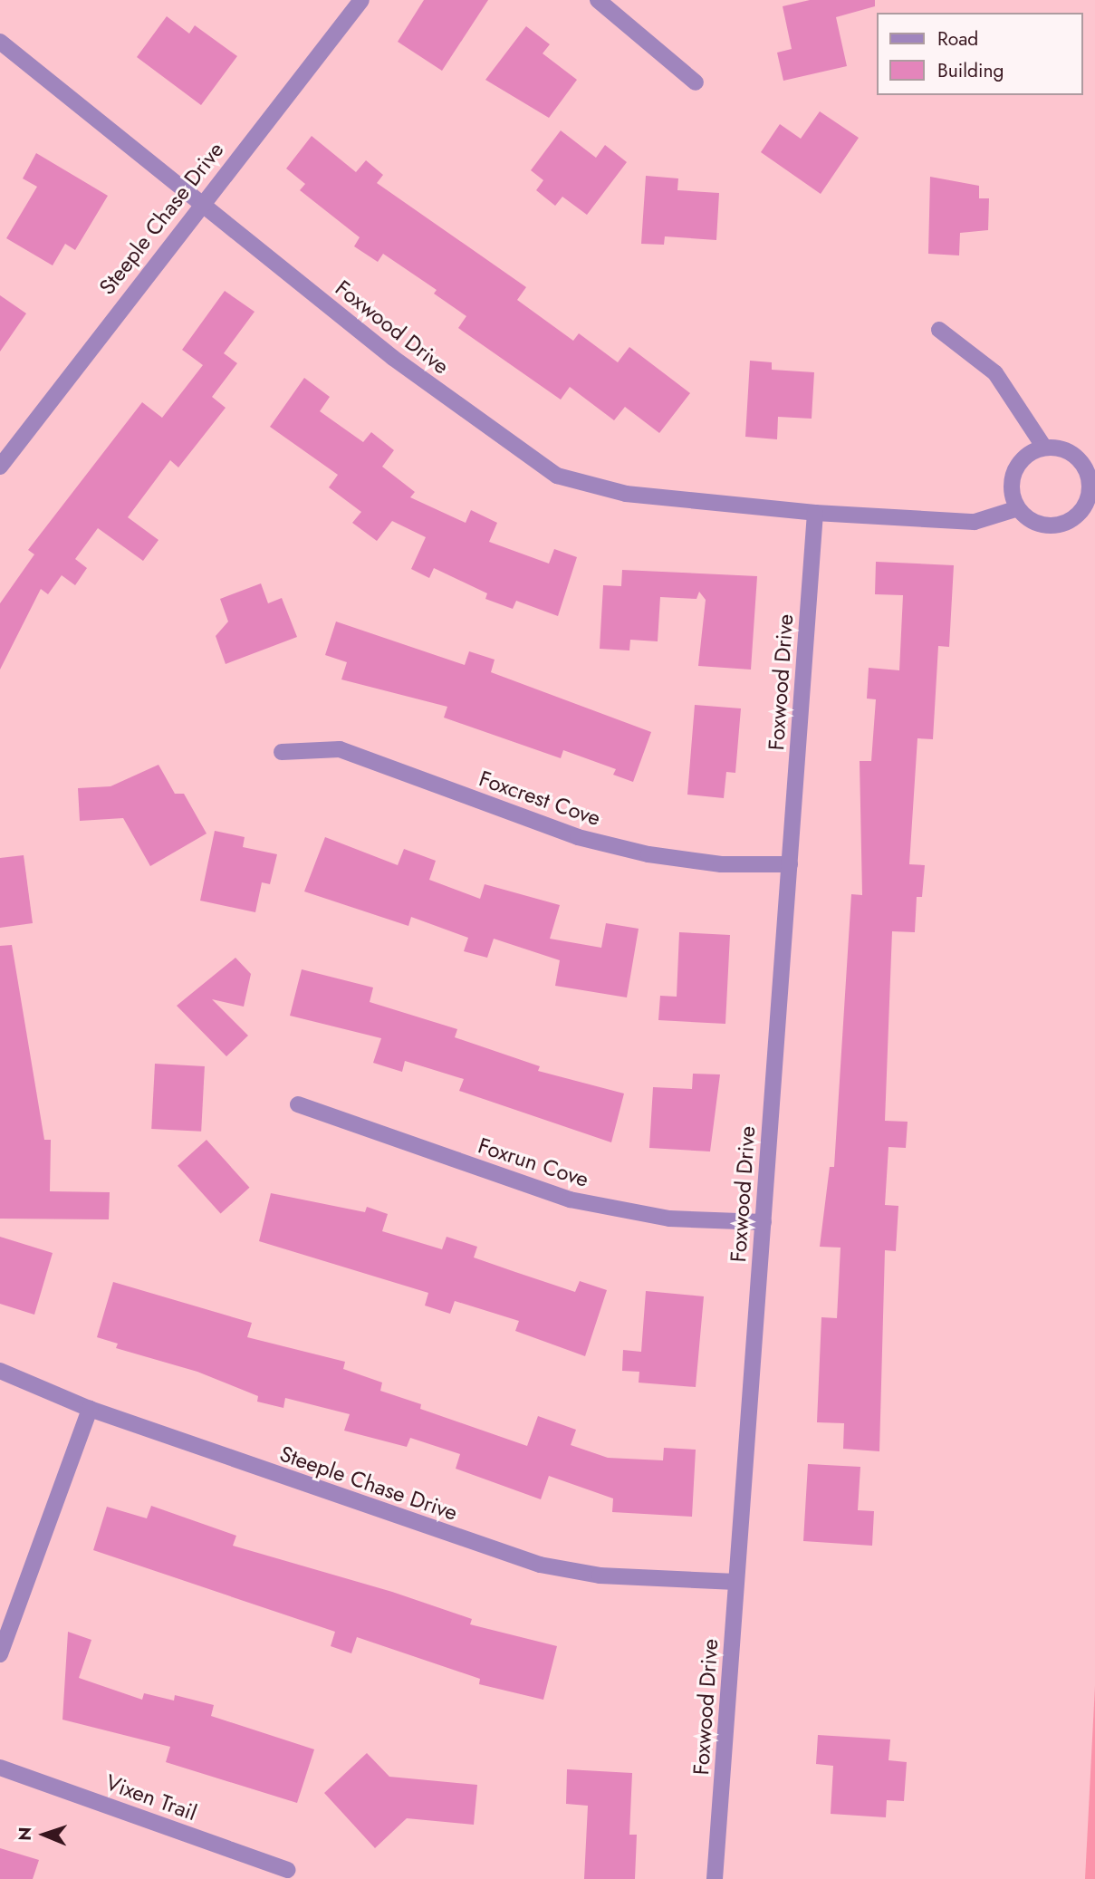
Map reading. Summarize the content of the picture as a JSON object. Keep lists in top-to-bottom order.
{
  "streets": {
    "street": [
      "Steeple Chase Drive",
      "Foxwood Drive",
      "Foxcrest Cove",
      "Foxrun Cove",
      "Vixen Trail"
    ]
  },
  "crossings": [
    ["Steeple Chase Drive", "Foxwood Drive"],
    ["Foxwood Drive", "Foxcrest Cove"],
    ["Foxwood Drive", "Foxrun Cove"]
  ],
  "legend": ["Road", "Building"],
  "north": "left"
}
